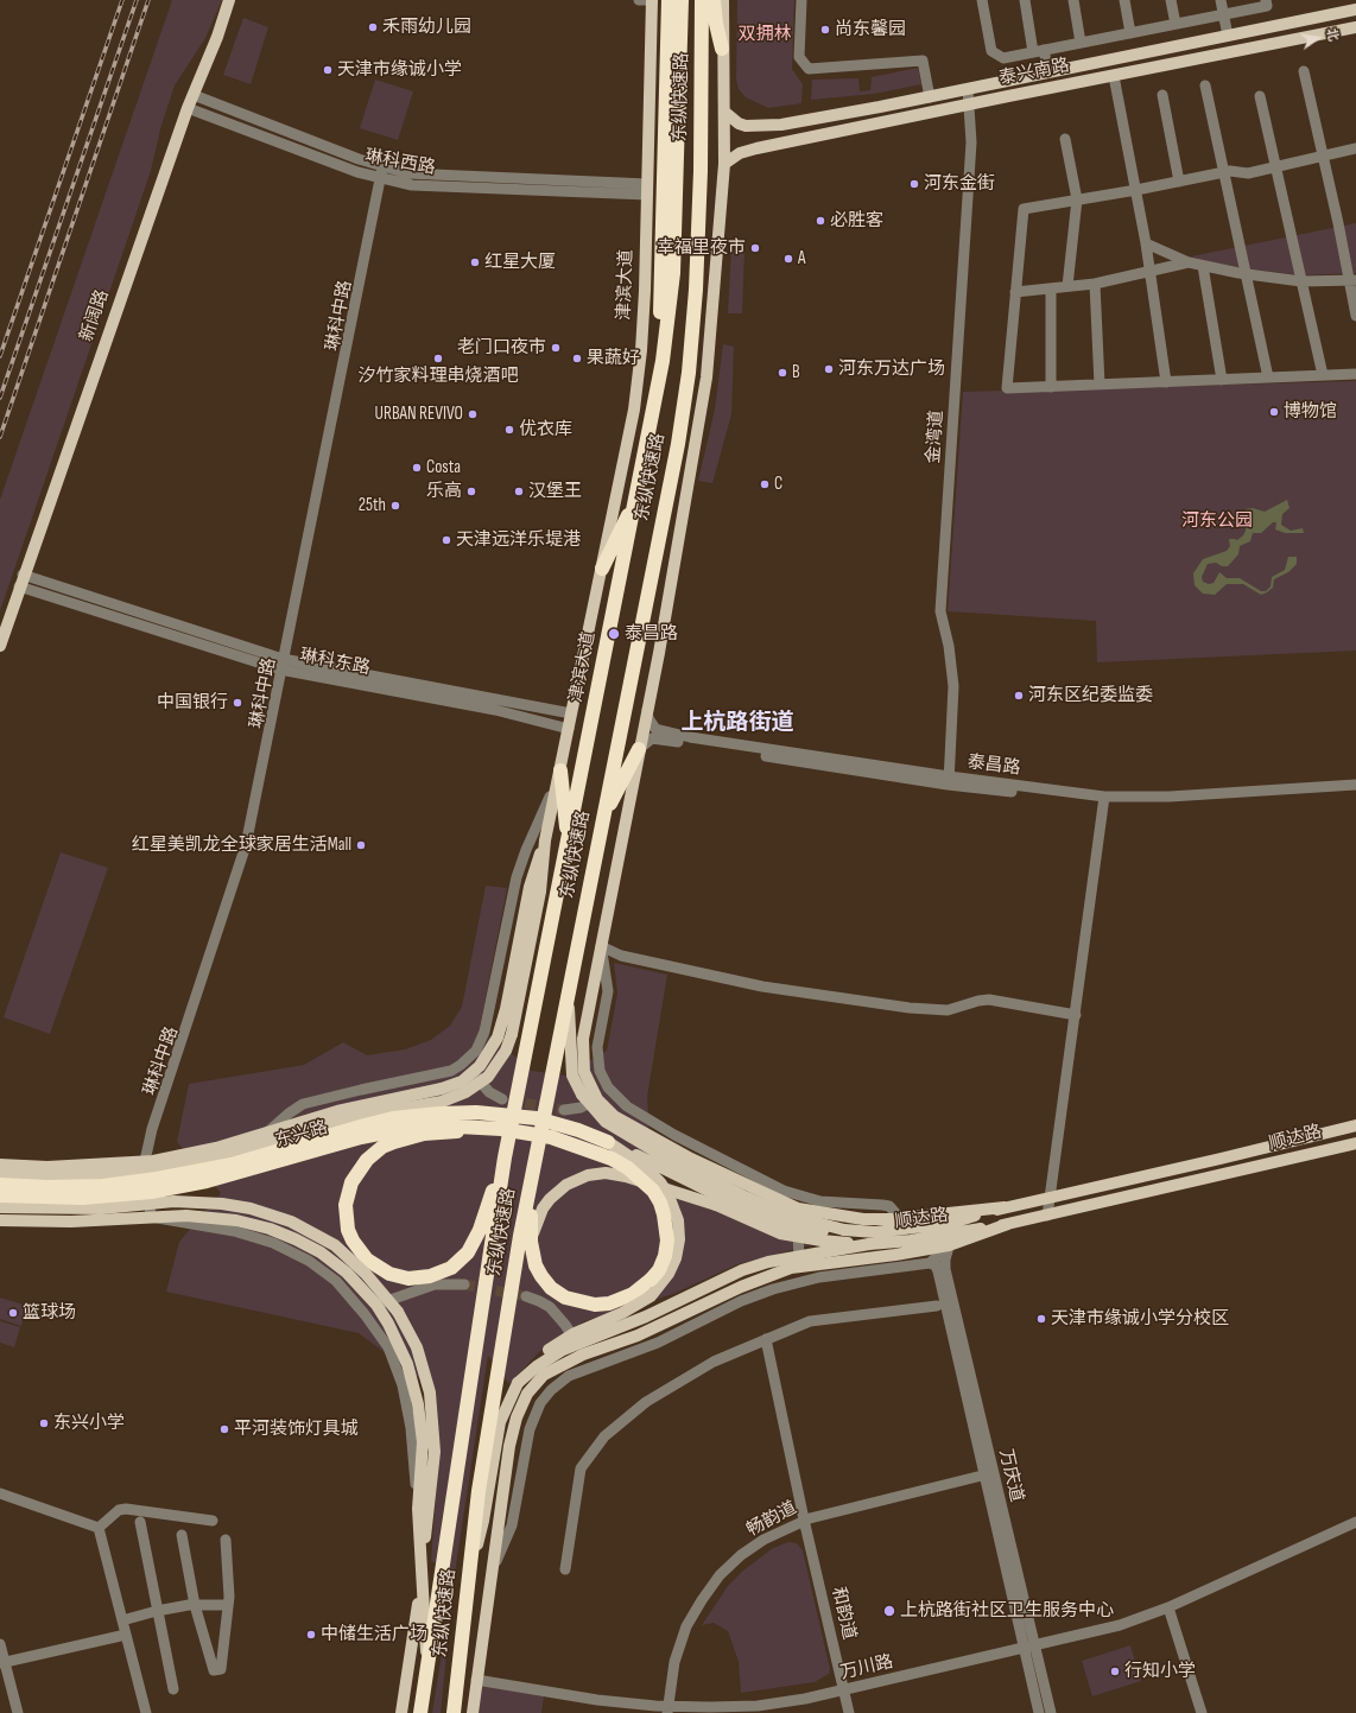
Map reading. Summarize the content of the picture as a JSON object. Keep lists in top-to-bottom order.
{
  "streets": {
    "highway": ["东纵快速路", "津滨大道", "东兴路"],
    "main road": ["泰兴南路", "新阔路", "顺达路"],
    "street": [
      "琳科西路",
      "琳科中路",
      "金湾道",
      "琳科东路",
      "泰昌路",
      "万庆道",
      "畅韵道",
      "和韵道",
      "万川路"
    ]
  },
  "crossings": [
    ["泰兴南路", "金湾道"],
    ["东纵快速路", "津滨大道"],
    ["琳科西路", "津滨大道"],
    ["琳科西路", "新阔路"],
    ["琳科西路", "琳科中路"],
    ["津滨大道", "琳科东路"],
    ["新阔路", "琳科东路"],
    ["琳科中路", "琳科东路"],
    ["金湾道", "泰昌路"],
    ["东兴路", "顺达路"],
    ["万庆道", "畅韵道"],
    ["万庆道", "万川路"],
    ["畅韵道", "和韵道"],
    ["畅韵道", "万川路"],
    ["和韵道", "万川路"]
  ],
  "districts": ["上杭路街道"],
  "parks": ["双拥林", "河东公园"],
  "places": [
    "禾雨幼儿园",
    "尚东馨园",
    "天津市缘诚小学",
    "河东金街",
    "必胜客",
    "幸福里夜市",
    "A",
    "红星大厦",
    "老门口夜市",
    "汐竹家料理串烧酒吧",
    "果蔬好",
    "河东万达广场",
    "B",
    "博物馆",
    "URBAN REVIVO",
    "优衣库",
    "Costa",
    "C",
    "乐高",
    "汉堡王",
    "25th",
    "天津远洋乐堤港",
    "泰昌路",
    "河东区纪委监委",
    "中国银行",
    "红星美凯龙全球家居生活Mall",
    "篮球场",
    "天津市缘诚小学分校区",
    "东兴小学",
    "平河装饰灯具城",
    "上杭路街社区卫生服务中心",
    "中储生活广场",
    "行知小学"
  ],
  "north": "right"
}
